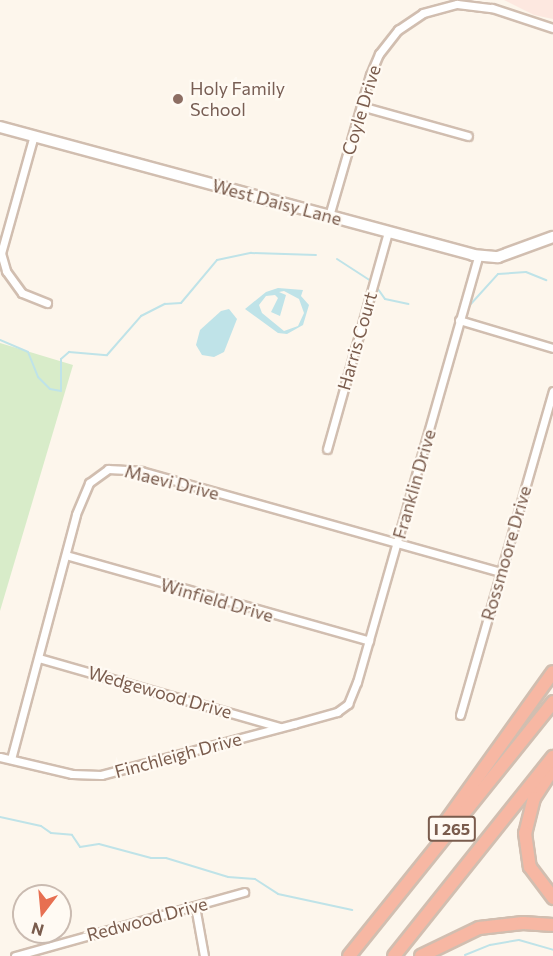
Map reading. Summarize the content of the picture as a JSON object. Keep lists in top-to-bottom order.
{
  "streets": {
    "highway": ["I 265"],
    "street": [
      "Coyle Drive",
      "West Daisy Lane",
      "Harris Court",
      "Maevi Drive",
      "Franklin Drive",
      "Rossmoore Drive",
      "Winfield Drive",
      "Wedgewood Drive",
      "Finchleigh Drive",
      "Redwood Drive"
    ]
  },
  "crossings": [
    ["Coyle Drive", "West Daisy Lane"],
    ["West Daisy Lane", "Harris Court"],
    ["West Daisy Lane", "Franklin Drive"],
    ["Maevi Drive", "Franklin Drive"],
    ["Maevi Drive", "Rossmoore Drive"],
    ["Maevi Drive", "Winfield Drive"],
    ["Maevi Drive", "Wedgewood Drive"],
    ["Maevi Drive", "Finchleigh Drive"],
    ["Franklin Drive", "Winfield Drive"],
    ["Franklin Drive", "Finchleigh Drive"],
    ["Wedgewood Drive", "Finchleigh Drive"]
  ],
  "places": ["Holy Family School"],
  "north": "bottom"
}
